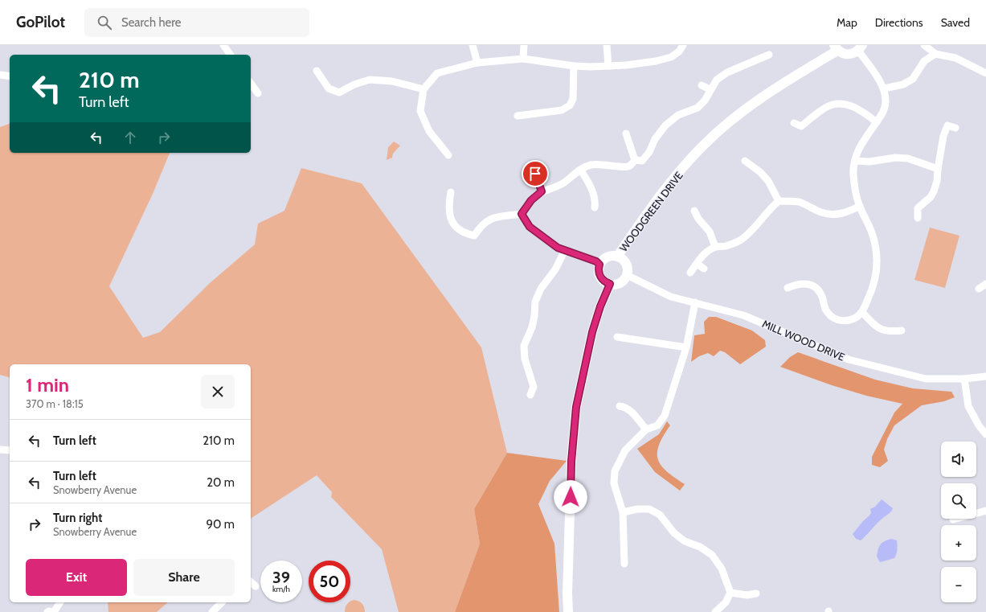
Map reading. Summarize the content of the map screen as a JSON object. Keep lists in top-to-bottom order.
{
  "streets": {
    "main road": ["WOODGREEN DRIVE"],
    "street": ["MILL WOOD DRIVE"]
  },
  "crossings": [
    ["WOODGREEN DRIVE", "MILL WOOD DRIVE"]
  ],
  "page": {
    "header": "GoPilot",
    "search": "Search here",
    "nav": ["Map", "Directions", "Saved"],
    "turn": ["210 m", "Turn left"],
    "heading": ["1 min", "370 m · 18:15"],
    "list": [
      {
        "name": "Turn left",
        "value": "210 m"
      },
      {
        "name": "Turn left",
        "note": "Snowberry Avenue",
        "value": "20 m"
      },
      {
        "name": "Turn right",
        "note": "Snowberry Avenue",
        "value": "90 m"
      }
    ],
    "map_buttons": ["+", "−"],
    "buttons": ["Exit", "Share"],
    "speed": "39 km/h",
    "limit": "50"
  }
}
